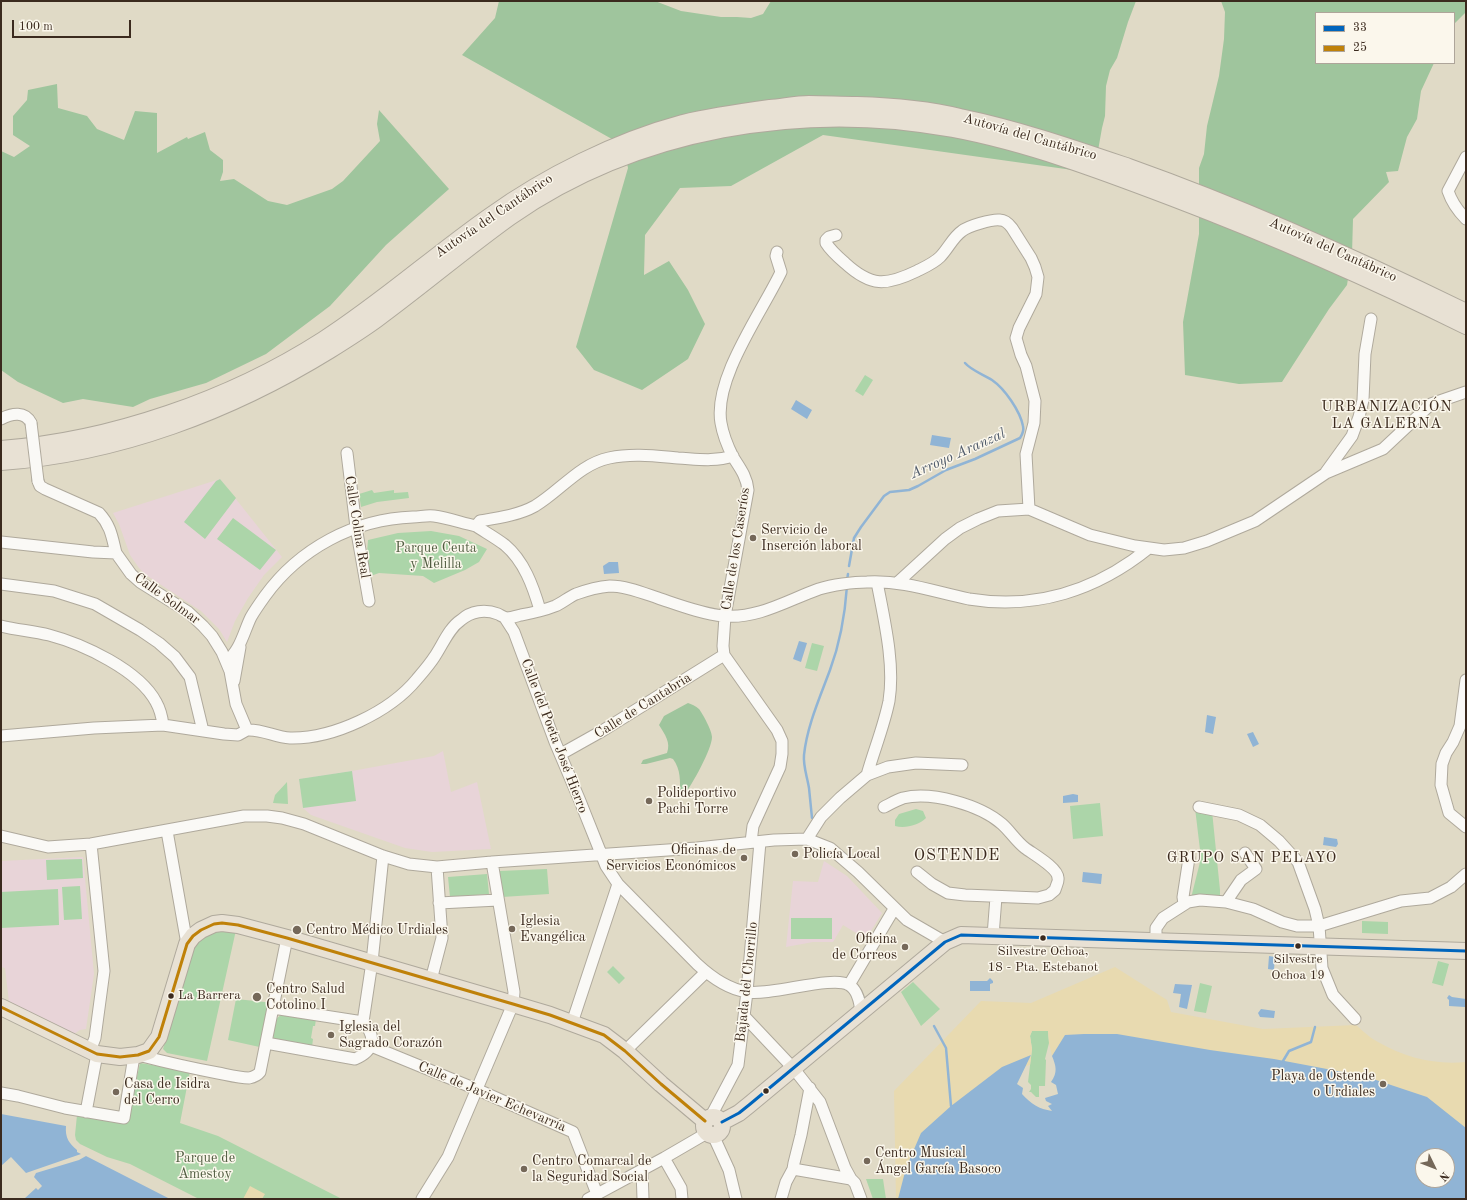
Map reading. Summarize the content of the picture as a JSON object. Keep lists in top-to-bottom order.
{
  "streets": {
    "highway": ["Autovía del Cantábrico"],
    "street": [
      "Calle Colina Real",
      "Calle de los Caseríos",
      "Calle Solmar",
      "Calle de Cantabria",
      "Calle del Poeta José Hierro",
      "Bajada del Chorrillo",
      "Calle de Javier Echevarría"
    ]
  },
  "crossings": [
    ["Calle de los Caseríos", "Calle de Cantabria"],
    ["Calle de Cantabria", "Calle del Poeta José Hierro"],
    ["Calle del Poeta José Hierro", "Bajada del Chorrillo"]
  ],
  "districts": ["URBANIZACIÓN LA GALERNA", "OSTENDE", "GRUPO SAN PELAYO"],
  "water": ["Arroyo Aranzal"],
  "parks": ["Parque Ceuta y Melilla", "Parque de Amestoy"],
  "places": [
    "Servicio de Inserción laboral",
    "Polideportivo Pachi Torre",
    "Policía Local",
    "Oficinas de Servicios Económicos",
    "Iglesia Evangélica",
    "Centro Médico Urdiales",
    "Silvestre Ochoa, 18 - Pta. Estebanot",
    "Silvestre Ochoa 19",
    "Oficina de Correos",
    "La Barrera",
    "Centro Salud Cotolino I",
    "Iglesia del Sagrado Corazón",
    "Playa de Ostende o Urdiales",
    "Casa de Isidra del Cerro",
    "Centro Musical Ángel García Basoco",
    "Centro Comarcal de la Seguridad Social"
  ],
  "lines": ["transit line 25", "transit line 33"],
  "legend": ["33", "25"],
  "scale_bar": "100 m",
  "north": "bottom right"
}
